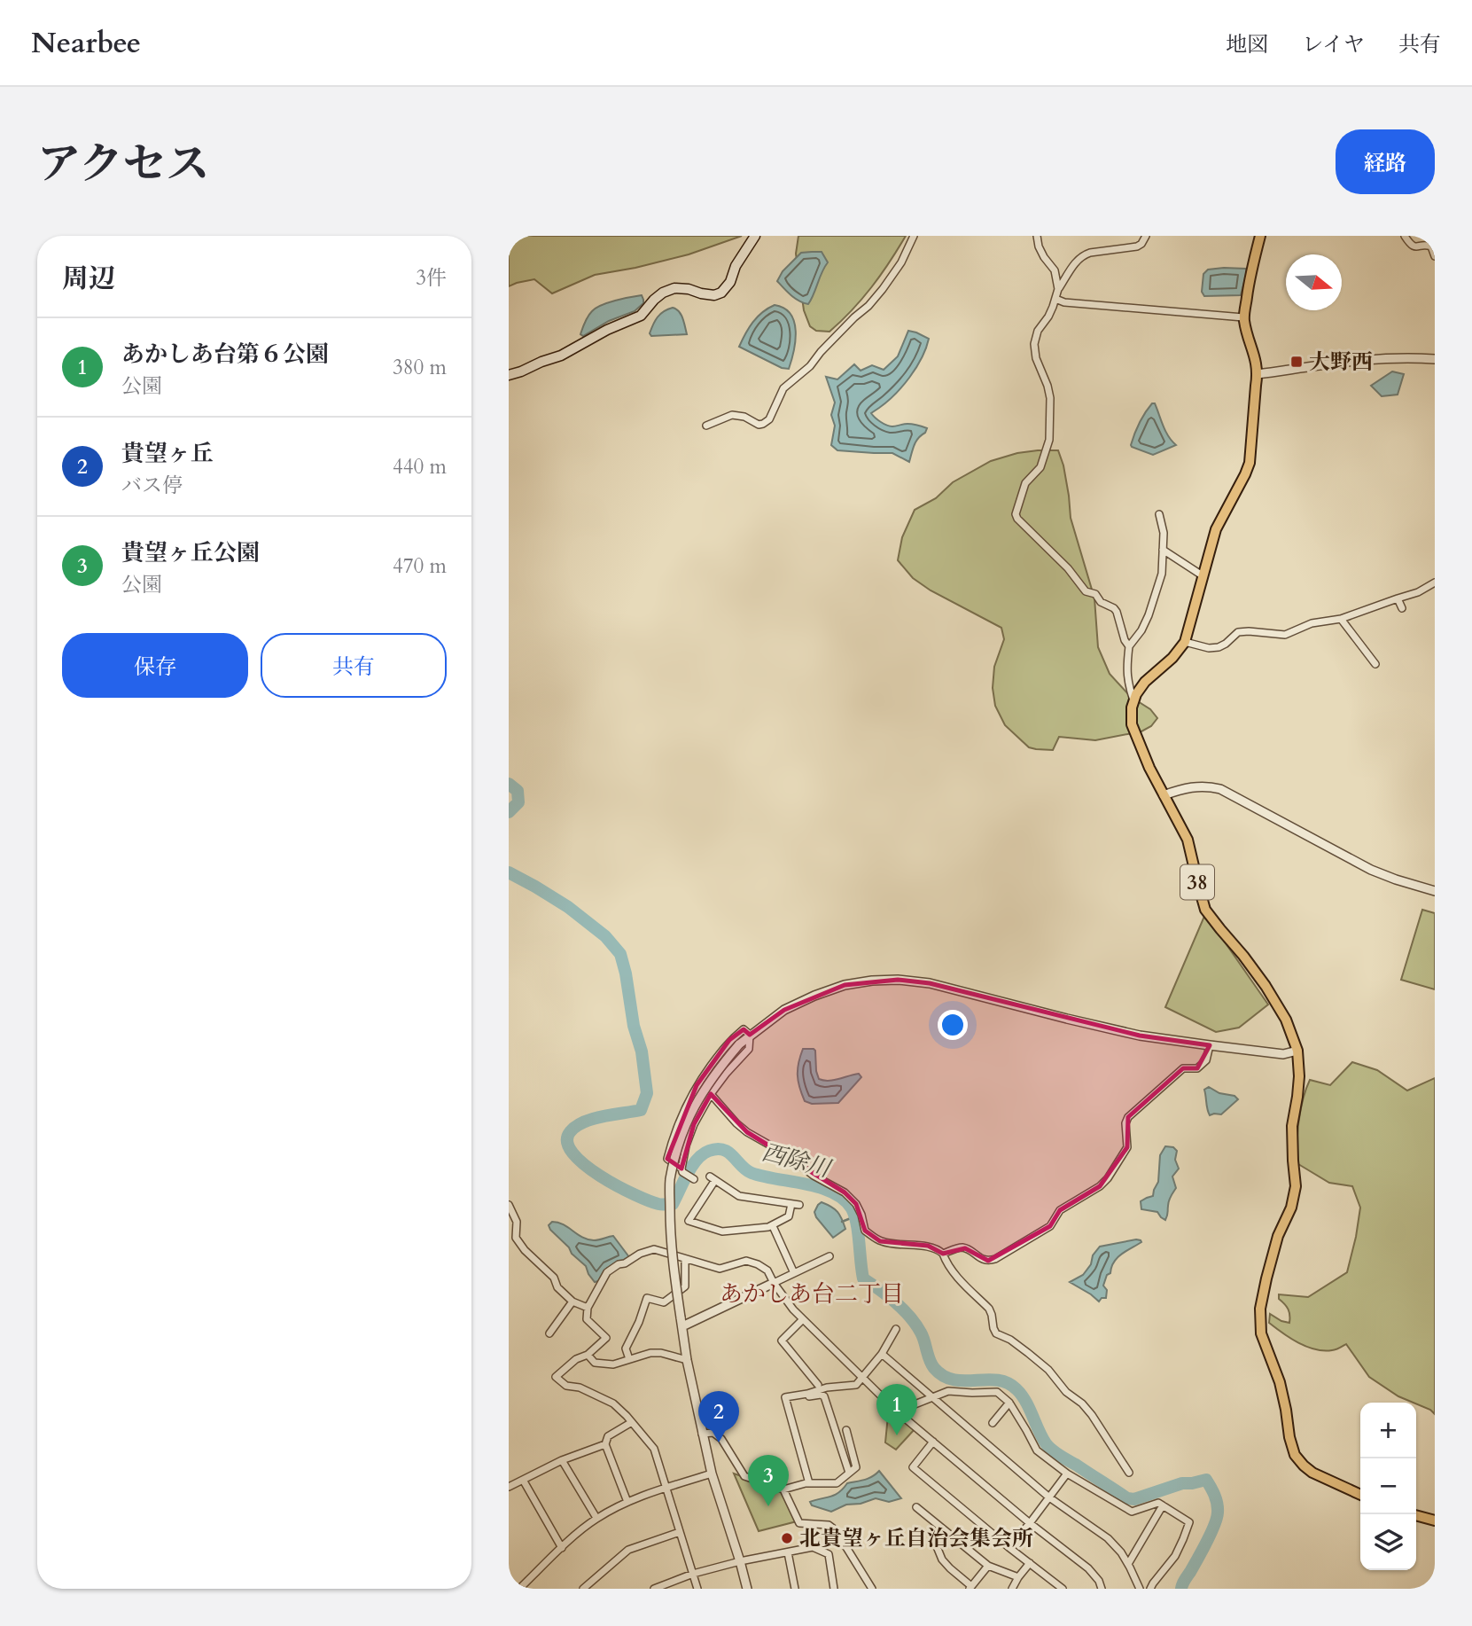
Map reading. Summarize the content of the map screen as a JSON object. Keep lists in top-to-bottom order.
{
  "streets": {
    "main road": ["38"]
  },
  "districts": ["あかしあ台二丁目"],
  "water": ["西除川"],
  "places": {
    "transit": ["大野西"],
    "other": ["北貴望ヶ丘自治会集会所"]
  },
  "north": "right",
  "page": {
    "header": "Nearbee",
    "nav": ["地図", "レイヤ", "共有"],
    "title": "アクセス",
    "buttons": [
      "経路",
      ["保存", "共有"]
    ],
    "heading": ["周辺", "3件"],
    "list": [
      {
        "mark": "1",
        "name": "あかしあ台第６公園",
        "note": "公園",
        "value": "380 m"
      },
      {
        "mark": "2",
        "name": "貴望ヶ丘",
        "note": "バス停",
        "value": "440 m"
      },
      {
        "mark": "3",
        "name": "貴望ヶ丘公園",
        "note": "公園",
        "value": "470 m"
      }
    ],
    "pins": ["1", "2", "3"],
    "map_buttons": ["+", "−"]
  }
}
